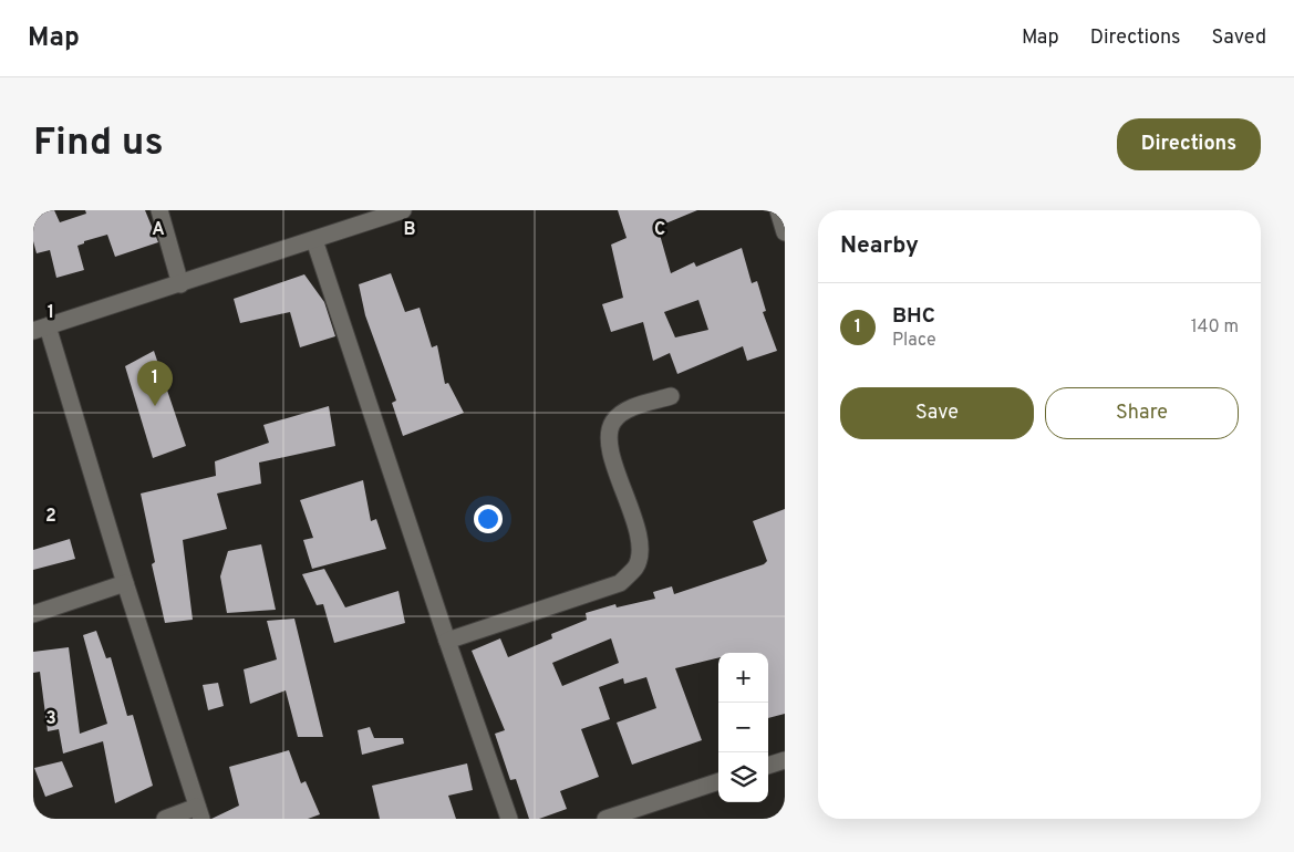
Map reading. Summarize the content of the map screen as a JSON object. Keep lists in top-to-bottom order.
{
  "page": {
    "header": "Map",
    "nav": ["Map", "Directions", "Saved"],
    "buttons": [
      "Directions",
      ["Save", "Share"]
    ],
    "title": "Find us",
    "heading": "Nearby",
    "list": [
      {
        "mark": "1",
        "name": "BHC",
        "note": "Place",
        "value": "140 m"
      }
    ],
    "pins": "1",
    "map_buttons": ["+", "−"]
  },
  "grid": {
    "columns": ["A", "B", "C"],
    "rows": ["1", "2", "3"]
  }
}
